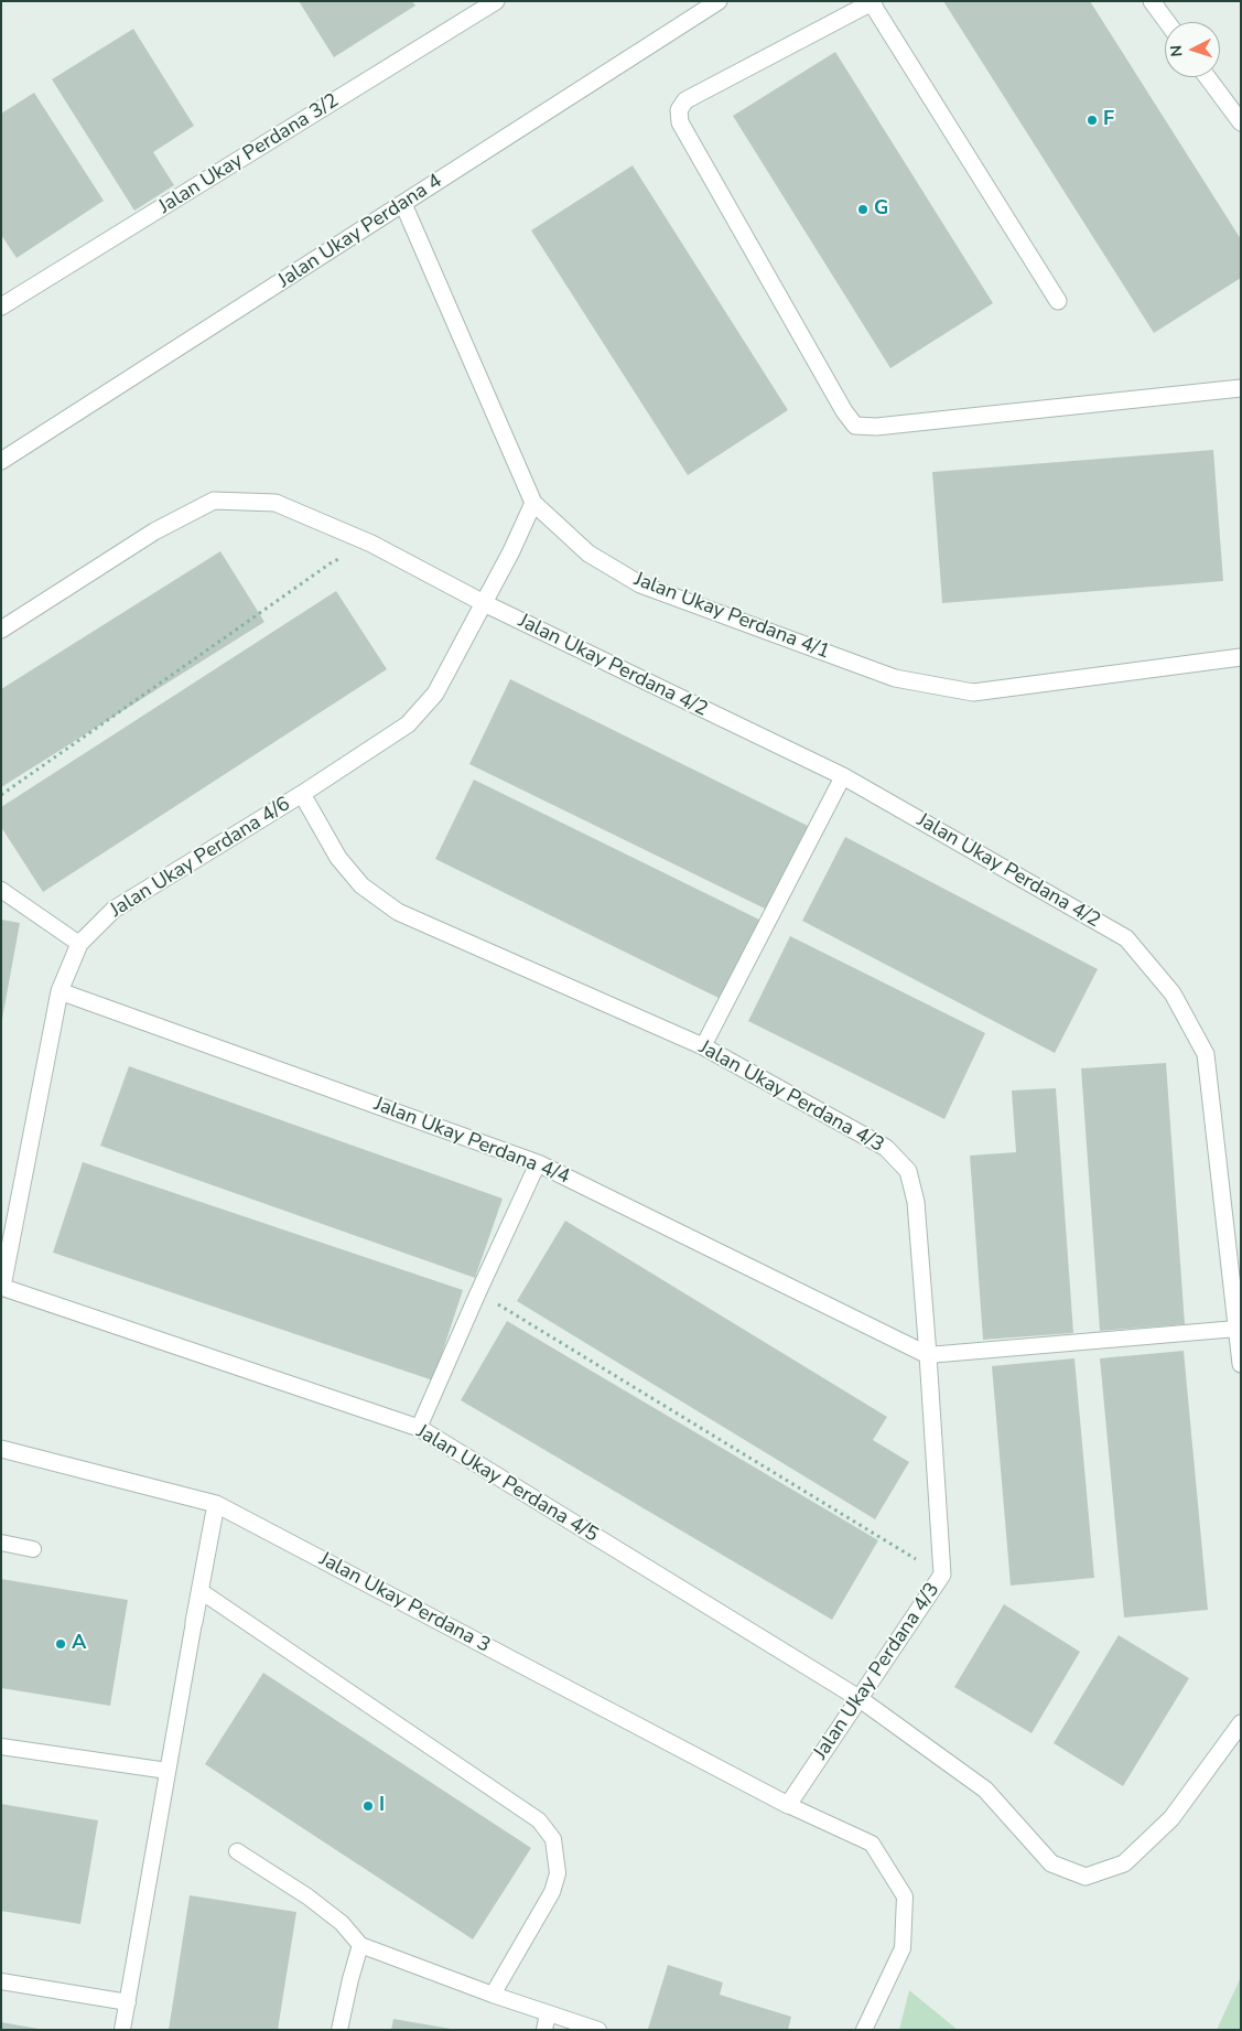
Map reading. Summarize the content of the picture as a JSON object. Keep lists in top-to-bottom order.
{
  "streets": {
    "street": [
      "Jalan Ukay Perdana 3/2",
      "Jalan Ukay Perdana 4",
      "Jalan Ukay Perdana 4/1",
      "Jalan Ukay Perdana 4/2",
      "Jalan Ukay Perdana 4/6",
      "Jalan Ukay Perdana 4/3",
      "Jalan Ukay Perdana 4/4",
      "Jalan Ukay Perdana 4/5",
      "Jalan Ukay Perdana 3"
    ]
  },
  "crossings": [
    ["Jalan Ukay Perdana 4", "Jalan Ukay Perdana 4/1"],
    ["Jalan Ukay Perdana 4/1", "Jalan Ukay Perdana 4/6"],
    ["Jalan Ukay Perdana 4/2", "Jalan Ukay Perdana 4/6"],
    ["Jalan Ukay Perdana 4/6", "Jalan Ukay Perdana 4/3"],
    ["Jalan Ukay Perdana 4/6", "Jalan Ukay Perdana 4/4"],
    ["Jalan Ukay Perdana 4/6", "Jalan Ukay Perdana 4/5"],
    ["Jalan Ukay Perdana 4/3", "Jalan Ukay Perdana 4/4"],
    ["Jalan Ukay Perdana 4/3", "Jalan Ukay Perdana 4/5"],
    ["Jalan Ukay Perdana 4/3", "Jalan Ukay Perdana 3"]
  ],
  "places": [
    "F",
    "G",
    "A",
    "I"
  ],
  "north": "left"
}
